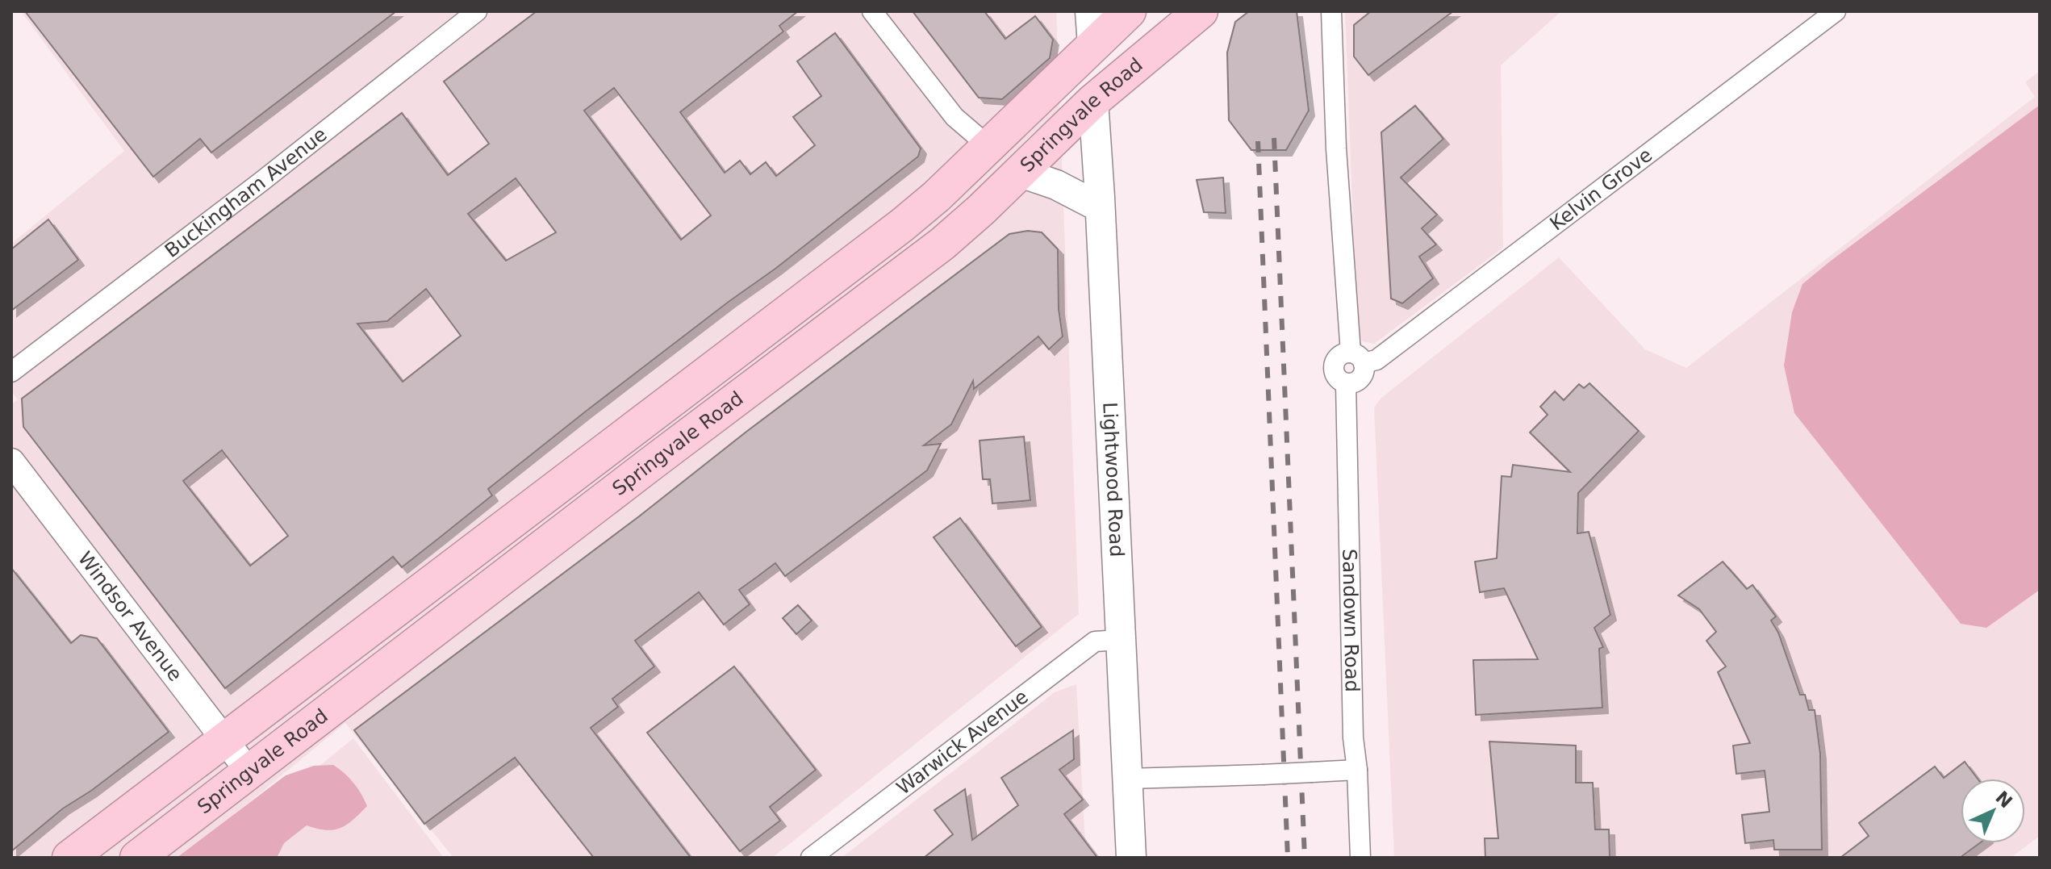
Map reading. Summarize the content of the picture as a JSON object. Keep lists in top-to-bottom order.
{
  "streets": {
    "highway": ["Springvale Road"],
    "main road": ["Lightwood Road"],
    "street": [
      "Kelvin Grove",
      "Buckingham Avenue",
      "Windsor Avenue",
      "Sandown Road",
      "Warwick Avenue"
    ]
  },
  "crossings": [
    ["Springvale Road", "Lightwood Road"],
    ["Springvale Road", "Windsor Avenue"],
    ["Kelvin Grove", "Sandown Road"],
    ["Lightwood Road", "Warwick Avenue"]
  ],
  "north": "top right"
}
